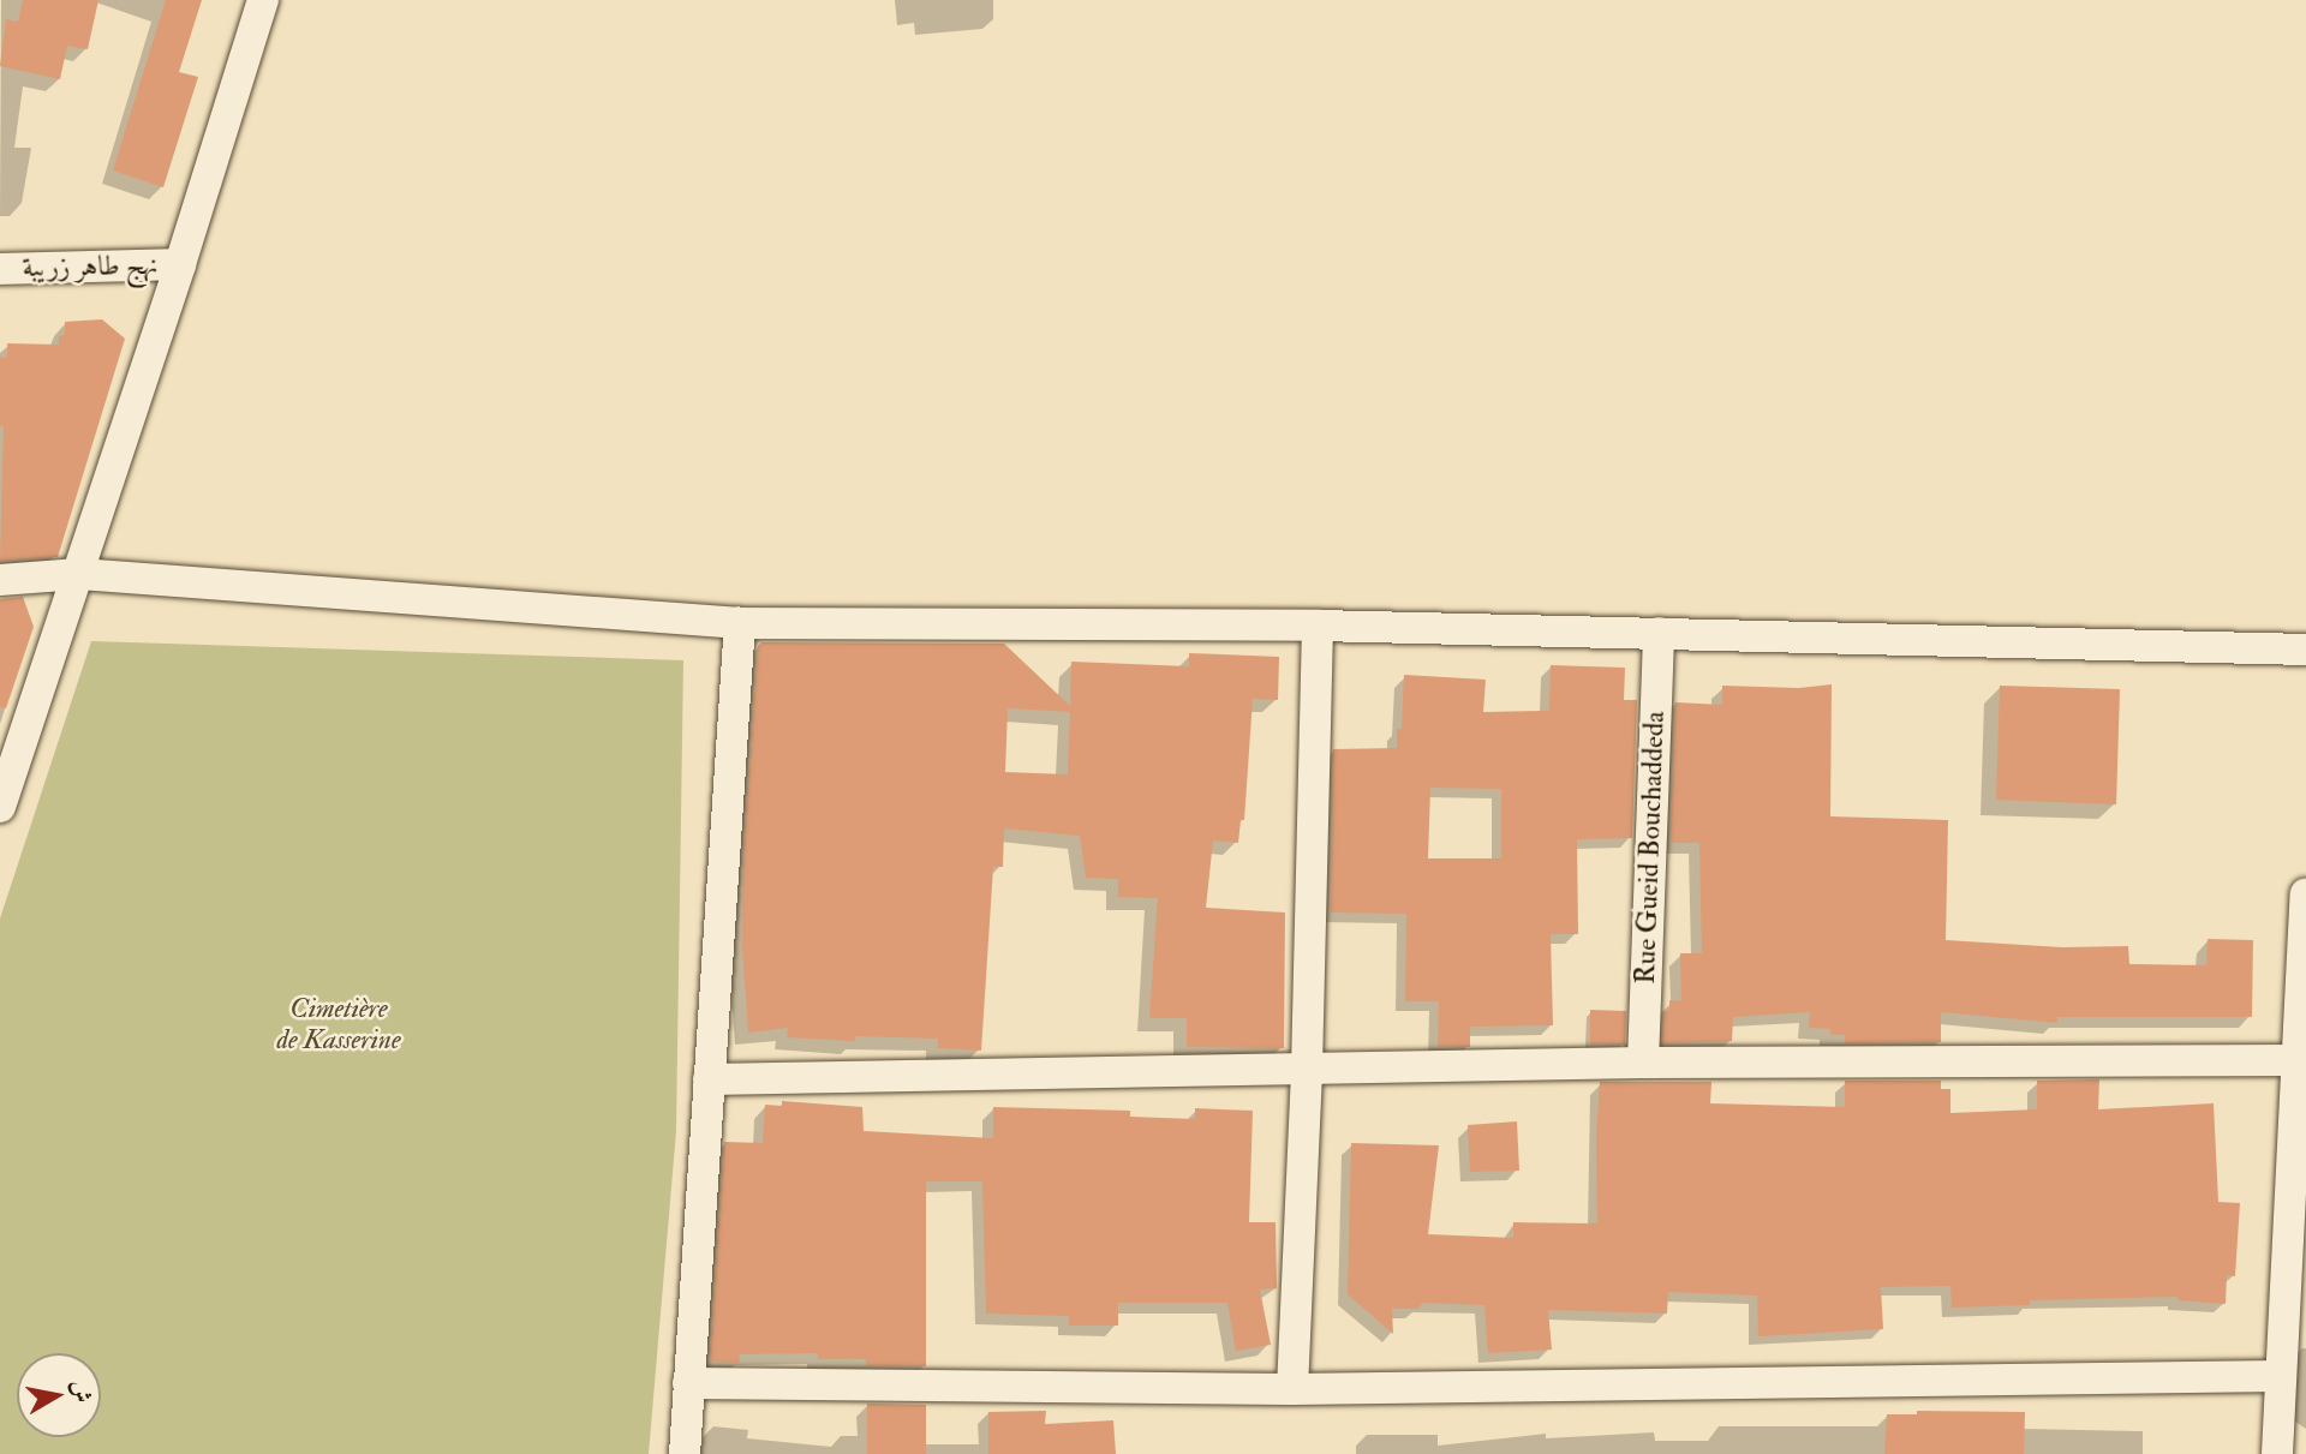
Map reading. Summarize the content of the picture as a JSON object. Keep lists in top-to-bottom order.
{
  "streets": {
    "street": ["نهج طاهر زريبة", "Rue Gueid Bouchaddeda"]
  },
  "parks": ["Cimetière de Kasserine"],
  "north": "right"
}
